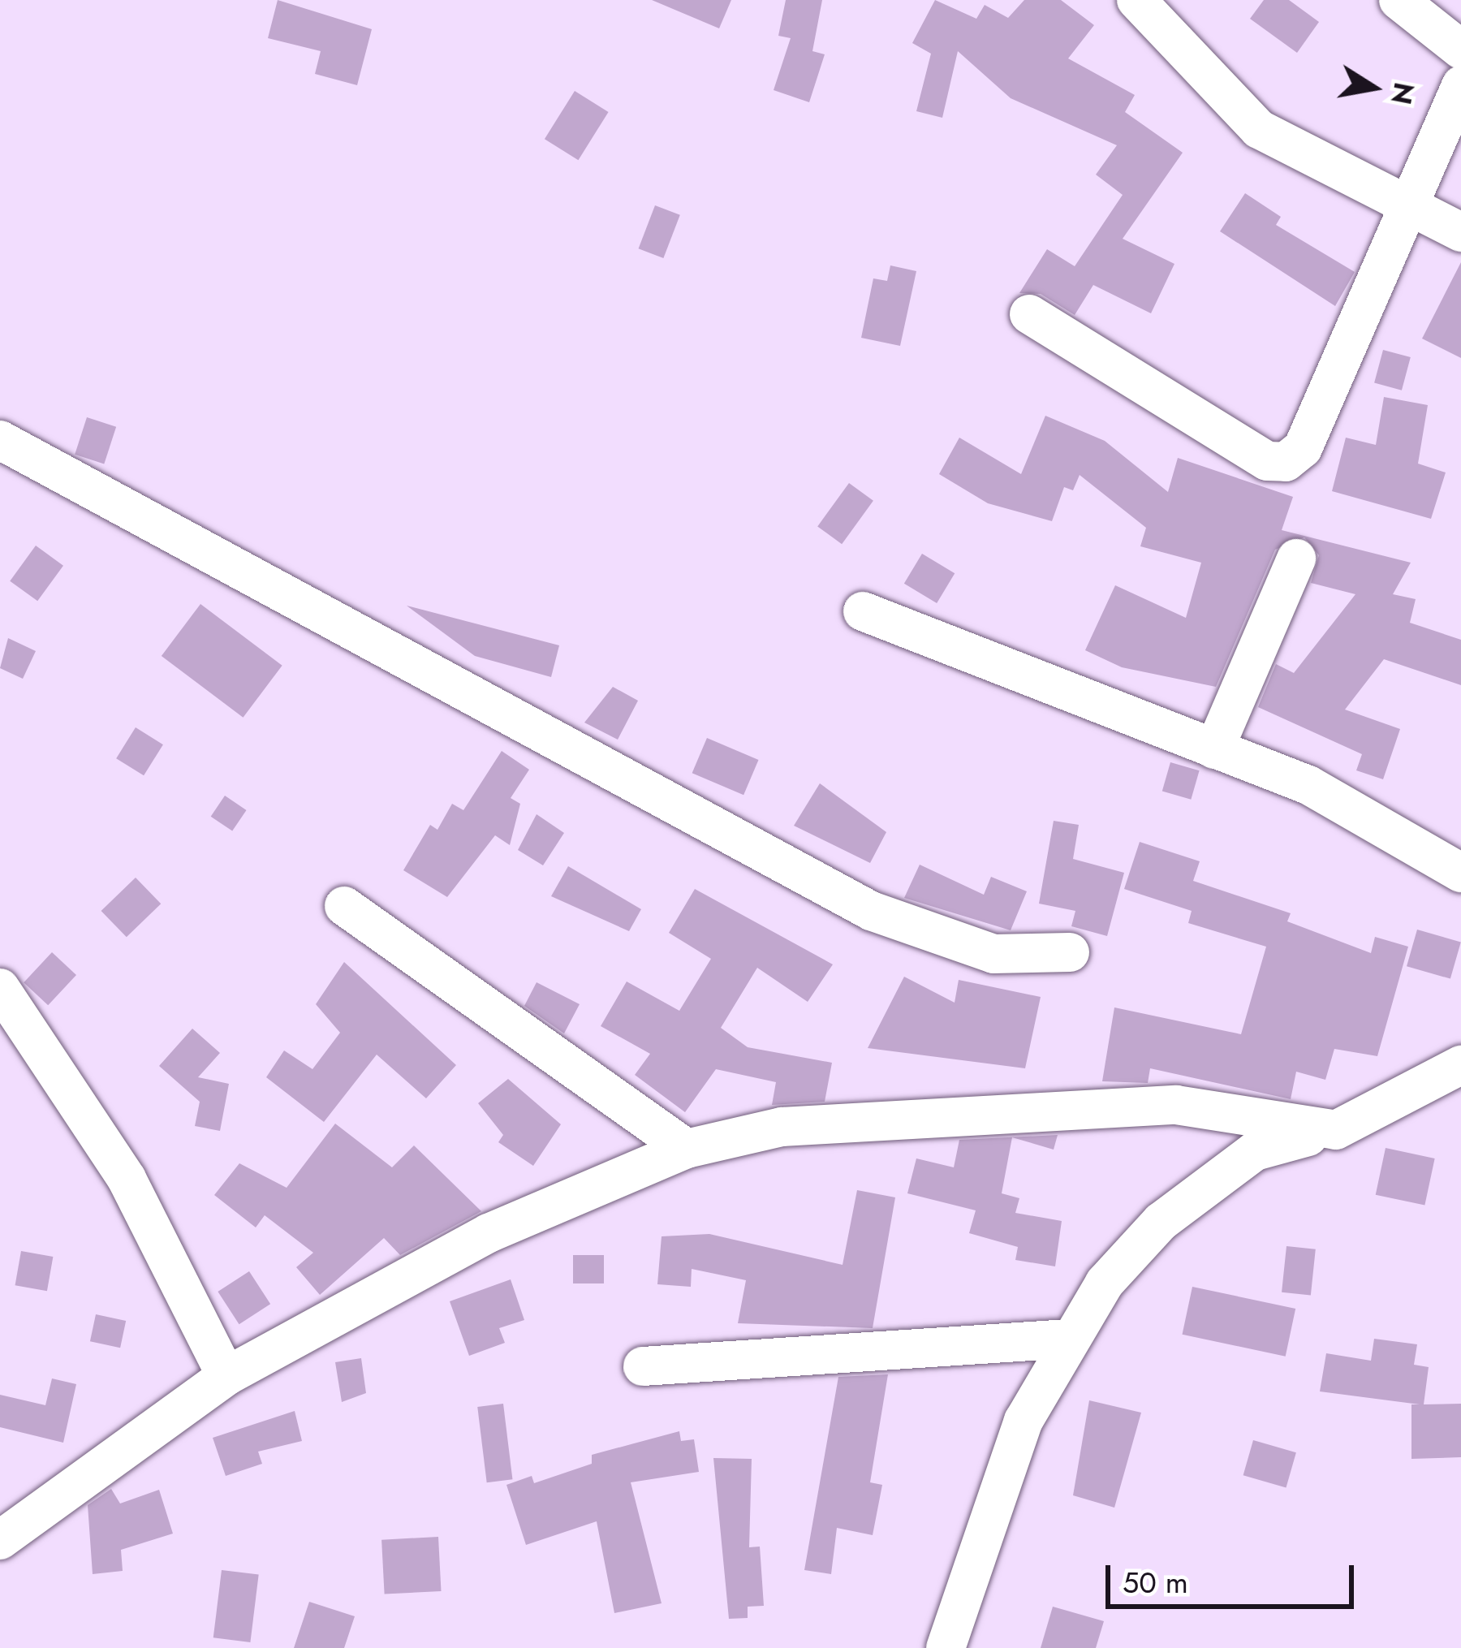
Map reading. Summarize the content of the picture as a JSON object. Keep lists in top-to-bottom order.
{
  "scale_bar": "50 m",
  "north": "right"
}
